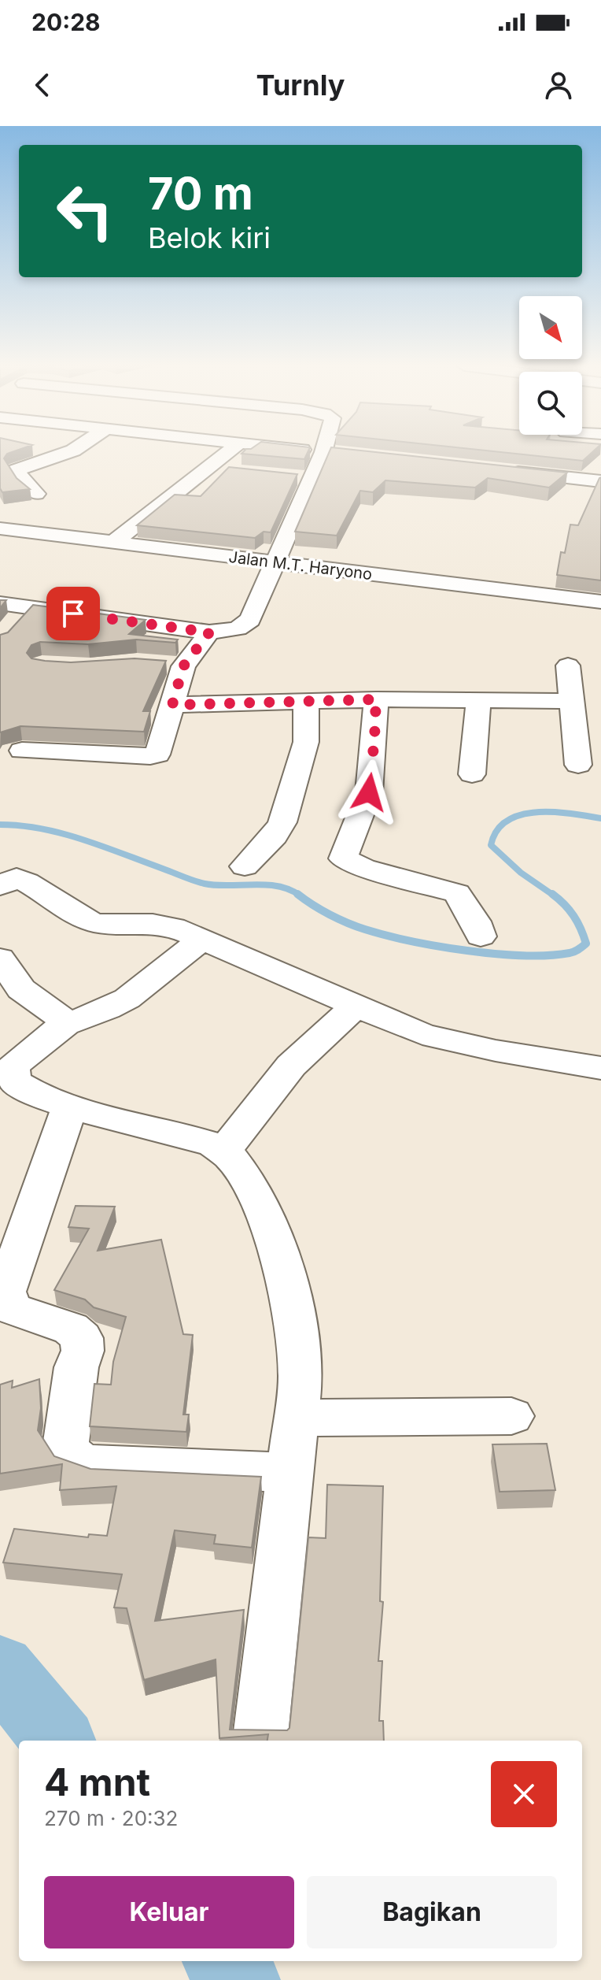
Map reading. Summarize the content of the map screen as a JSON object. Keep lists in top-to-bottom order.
{
  "streets": {
    "street": ["Jalan M.T. Haryono"]
  },
  "north": "bottom right",
  "page": {
    "status": "20:28",
    "header": "Turnly",
    "turn": ["70 m", "Belok kiri"],
    "heading": ["4 mnt", "270 m · 20:32"],
    "buttons": ["Keluar", "Bagikan"]
  }
}
